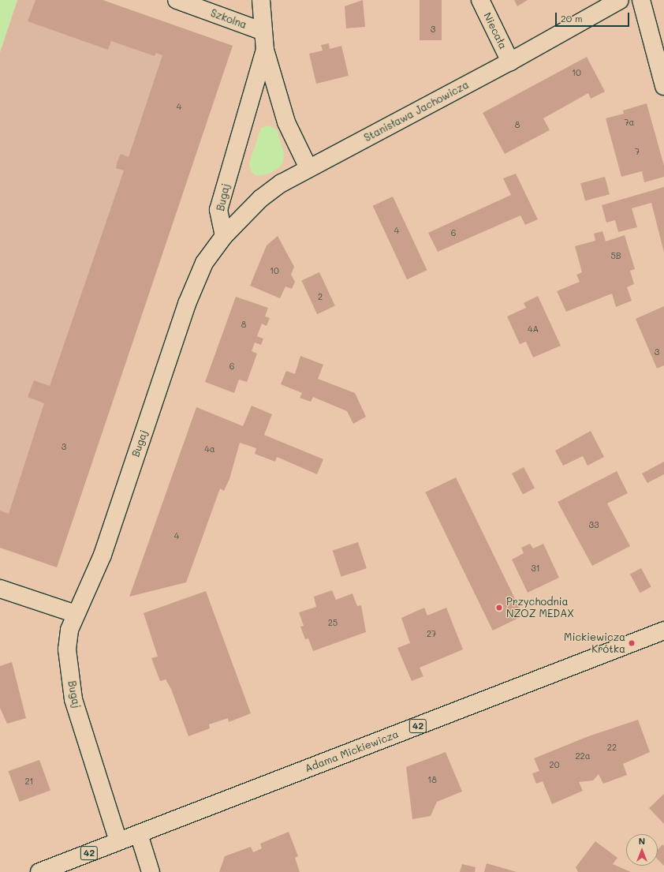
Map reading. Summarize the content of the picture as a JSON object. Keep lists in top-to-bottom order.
{
  "streets": {
    "street": [
      "Szkolna",
      "Niecała",
      "Stanisława Jachowicza",
      "Bugaj",
      "42",
      "Adama Mickiewicza"
    ]
  },
  "crossings": [
    ["Szkolna", "Bugaj"],
    ["Niecała", "Stanisława Jachowicza"],
    ["Stanisława Jachowicza", "Bugaj"],
    ["Bugaj", "Adama Mickiewicza"]
  ],
  "places": ["Przychodnia NZOZ MEDAX", "Mickiewicza Krótka"],
  "house_numbers": [
    "3",
    "10",
    "4",
    "7a",
    "8",
    "7",
    "4",
    "6",
    "5B",
    "10",
    "2",
    "8",
    "4A",
    "3",
    "6",
    "3",
    "4a",
    "33",
    "4",
    "31",
    "25",
    "27",
    "22",
    "22a",
    "20",
    "18",
    "21"
  ],
  "scale_bar": "20 m",
  "north": "top"
}
